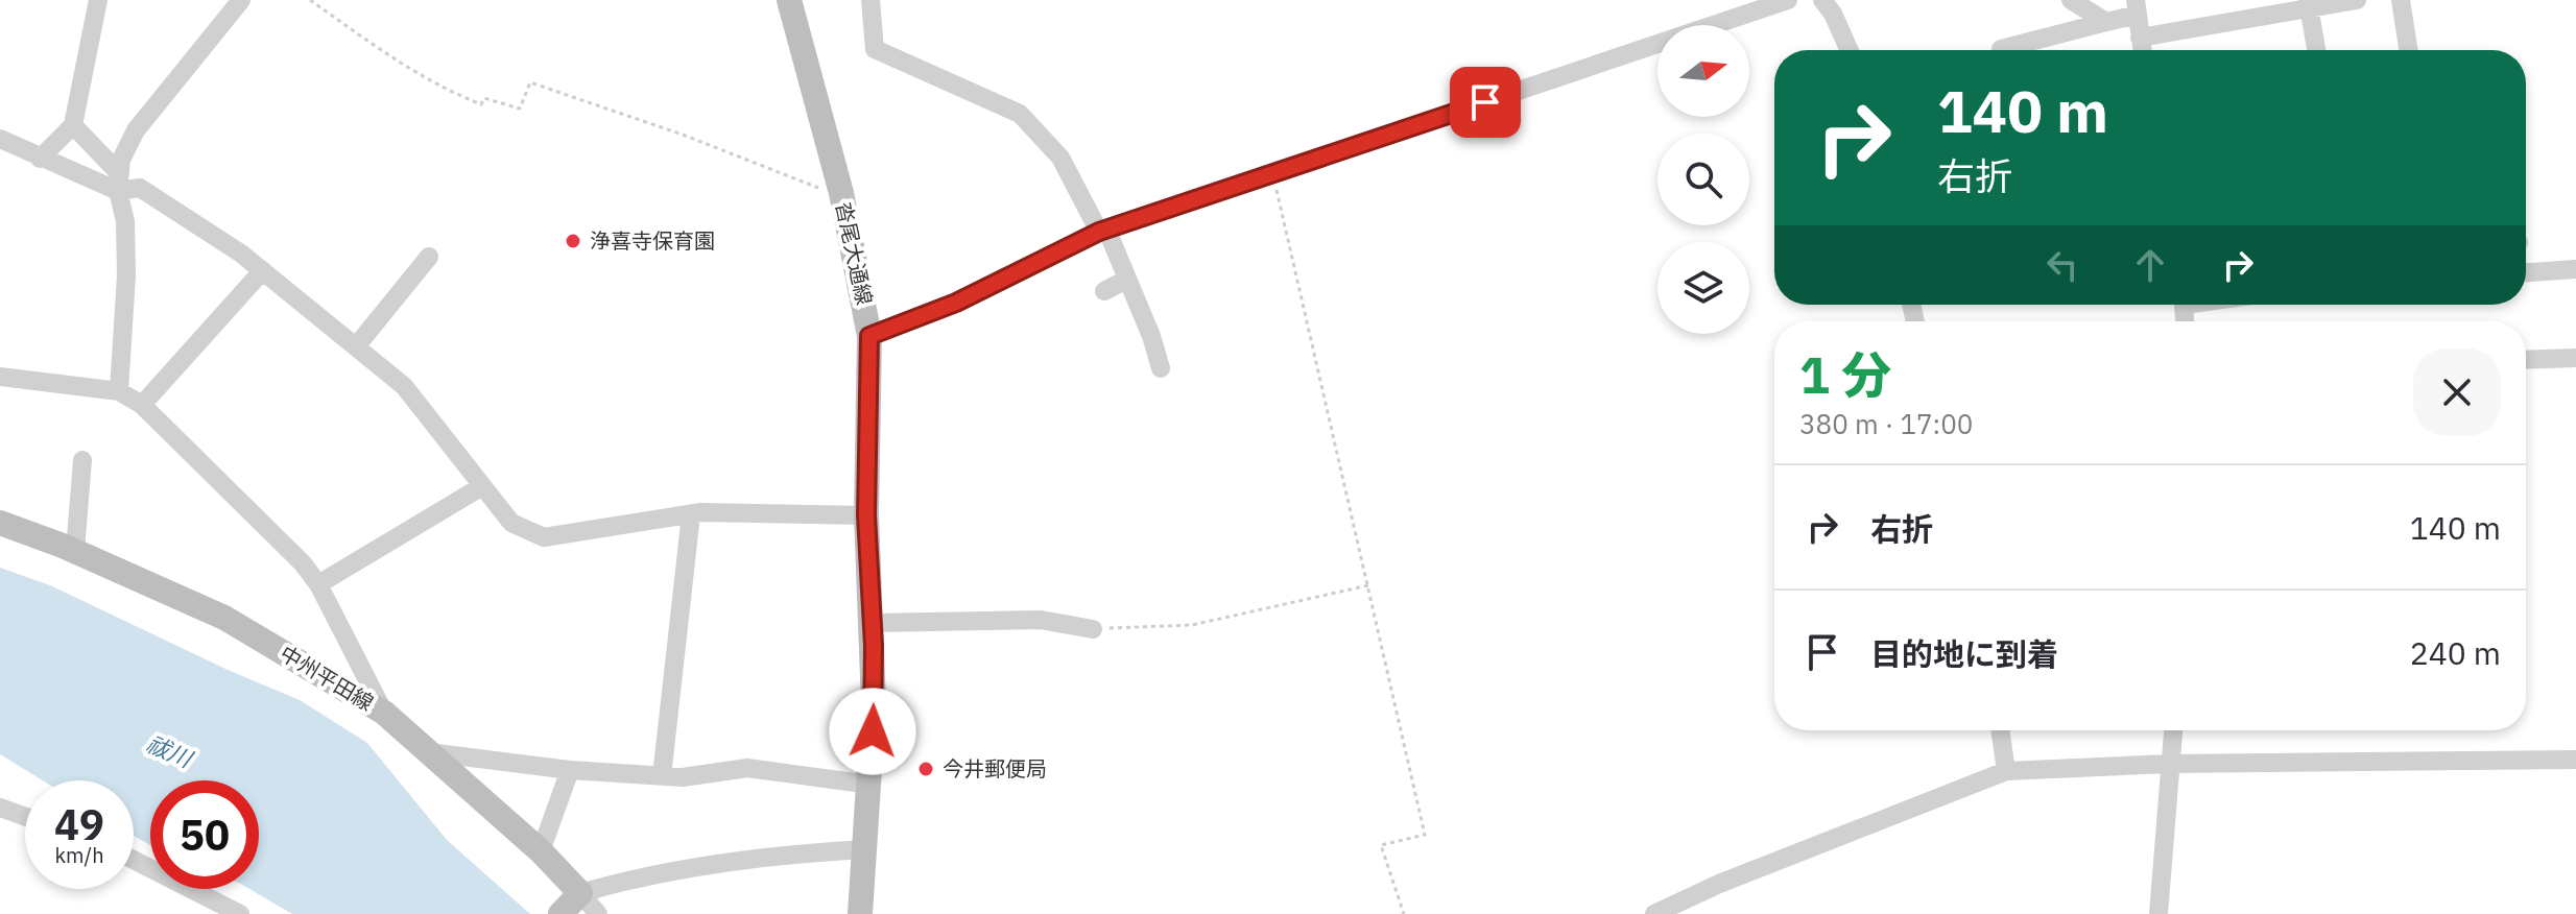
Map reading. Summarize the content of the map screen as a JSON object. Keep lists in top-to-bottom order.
{
  "streets": {
    "main road": ["沓尾大通線", "中州平田線"]
  },
  "water": ["祓川"],
  "places": ["浄喜寺保育園", "今井郵便局"],
  "north": "right",
  "page": {
    "turn": ["140 m", "右折"],
    "heading": ["1 分", "380 m · 17:00"],
    "list": [
      {
        "name": "右折",
        "value": "140 m"
      },
      {
        "name": "目的地に到着",
        "value": "240 m"
      }
    ],
    "speed": "49 km/h",
    "limit": "50"
  }
}
